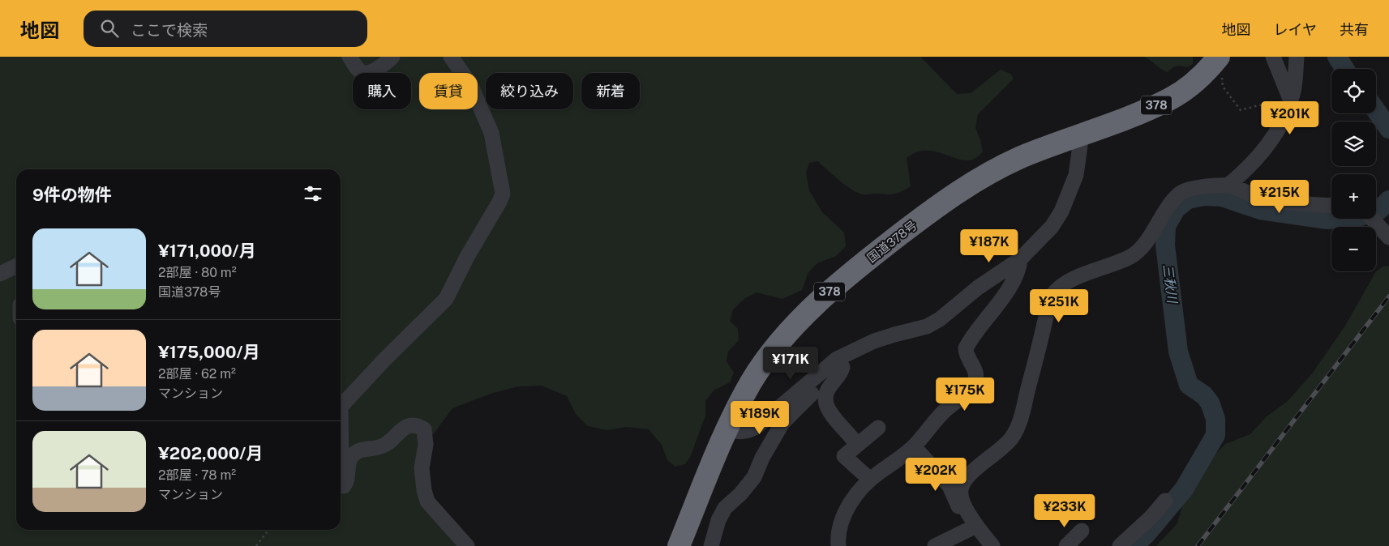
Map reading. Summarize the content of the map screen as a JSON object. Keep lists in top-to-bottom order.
{
  "streets": {
    "highway": ["378", "国道378号"]
  },
  "water": ["三秋川"],
  "page": {
    "header": "地図",
    "search": "ここで検索",
    "nav": ["地図", "レイヤ", "共有"],
    "map_buttons": ["+", "−"],
    "chip": [
      "購入",
      "賃貸",
      "絞り込み",
      "新着"
    ],
    "price": [
      "¥201K",
      "¥215K",
      "¥187K",
      "¥251K",
      "¥171K",
      "¥175K",
      "¥189K",
      "¥202K",
      "¥233K"
    ],
    "heading": "9件の物件",
    "list": [
      {
        "name": "¥171,000/月",
        "note": "2部屋 · 80 m² · 国道378号"
      },
      {
        "name": "¥175,000/月",
        "note": "2部屋 · 62 m² · マンション"
      },
      {
        "name": "¥202,000/月",
        "note": "2部屋 · 78 m² · マンション"
      }
    ]
  }
}
